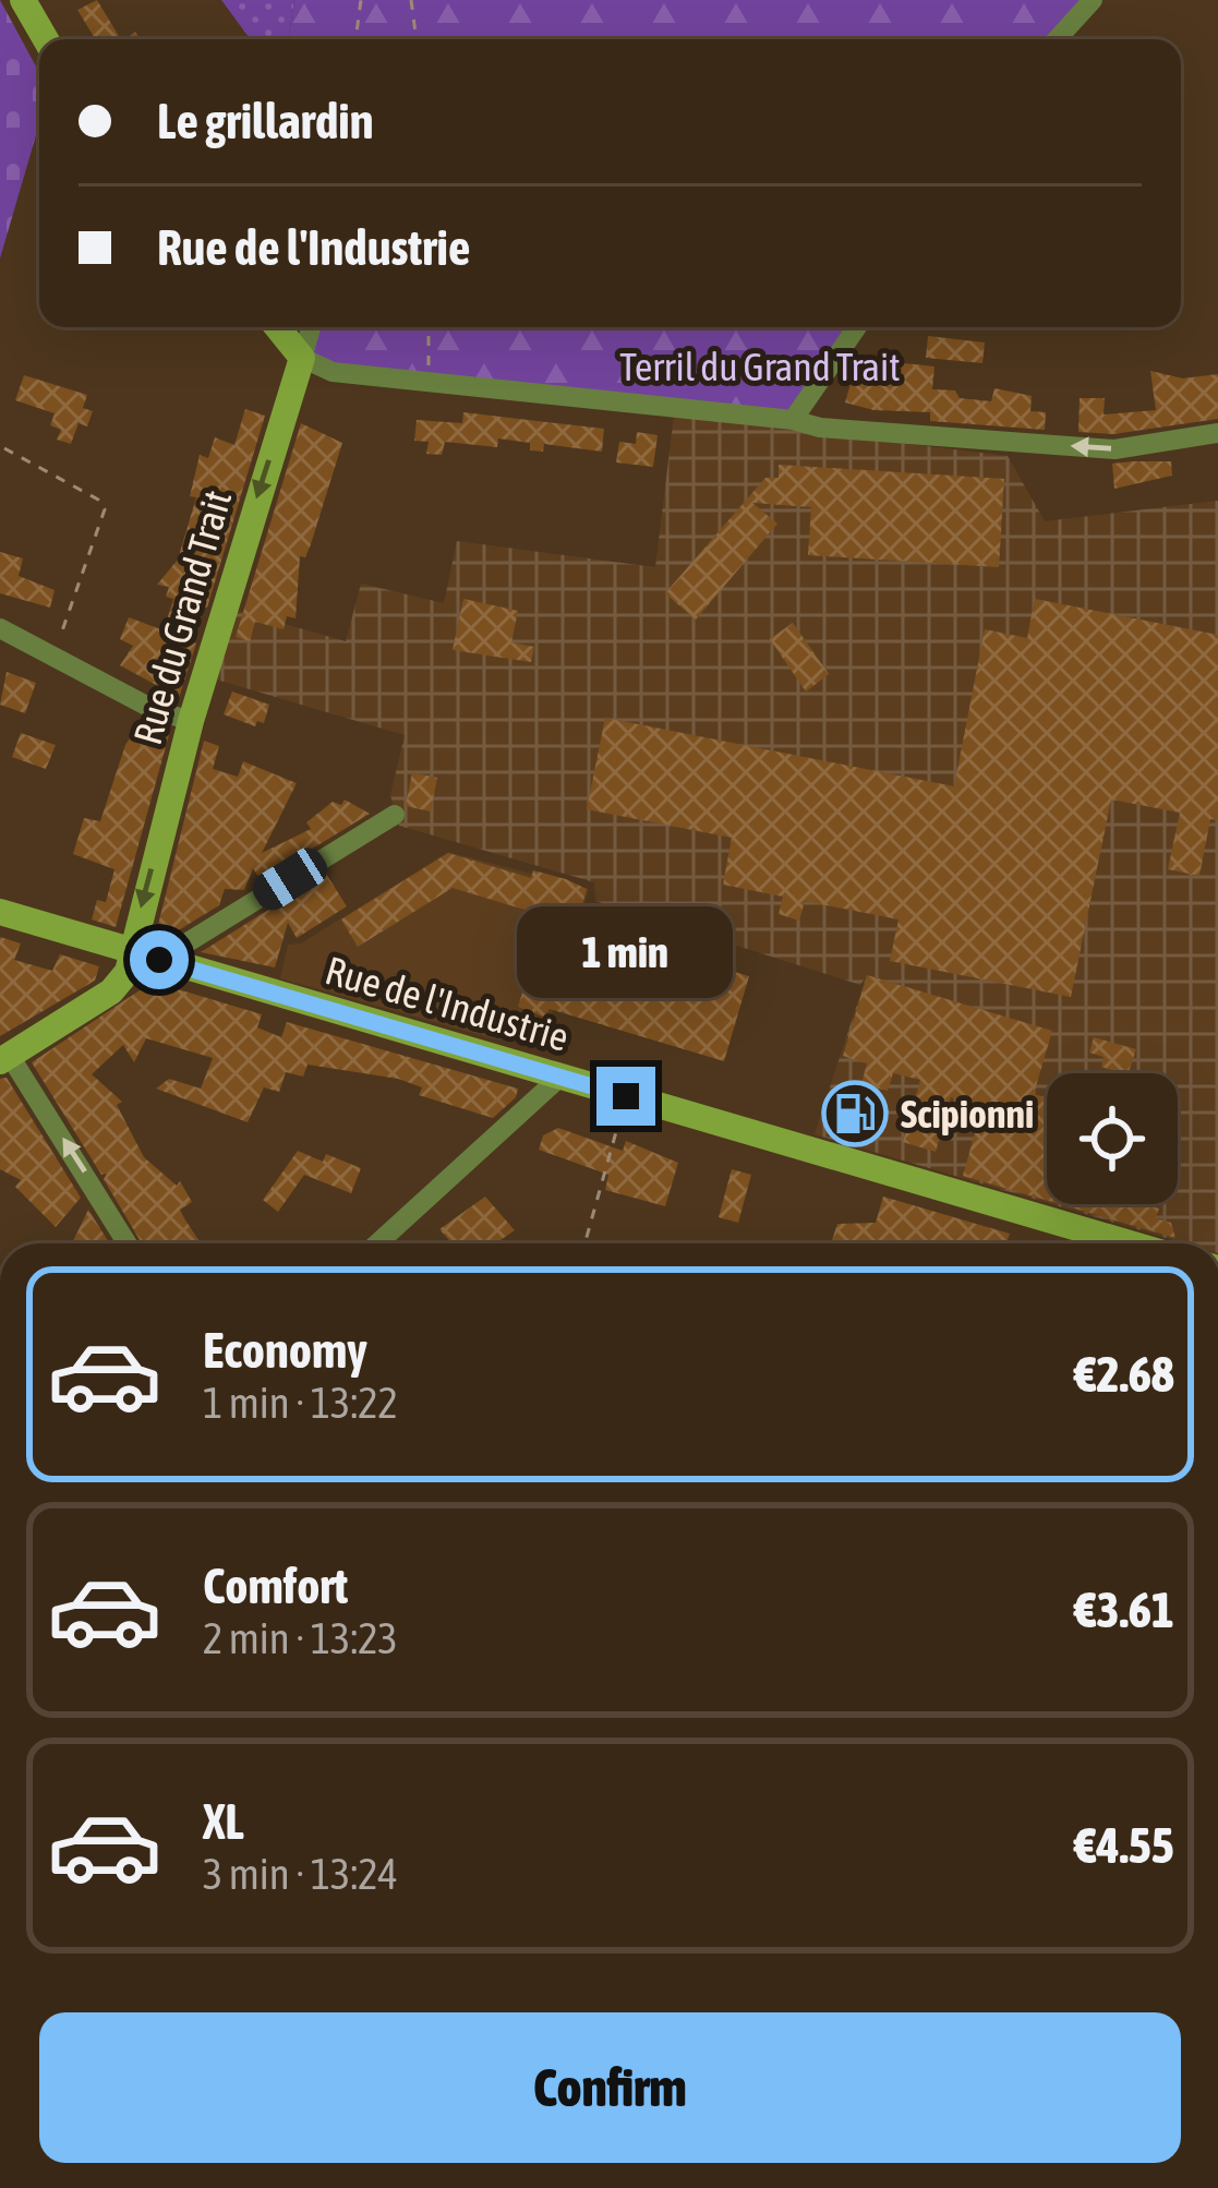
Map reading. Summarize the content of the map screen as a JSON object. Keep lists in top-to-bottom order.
{
  "streets": {
    "main road": ["Rue du Grand Trait", "Rue de l'Industrie"]
  },
  "crossings": [
    ["Rue du Grand Trait", "Rue de l'Industrie"]
  ],
  "one_way": ["Rue du Grand Trait"],
  "parks": ["Terril du Grand Trait"],
  "places": {
    "fuel station": ["Scipionni"]
  },
  "page": {
    "banner": ["Le grillardin", "Rue de l'Industrie"],
    "bubble": "1 min",
    "list": [
      {
        "name": "Economy",
        "note": "1 min · 13:22",
        "value": "€2.68"
      },
      {
        "name": "Comfort",
        "note": "2 min · 13:23",
        "value": "€3.61"
      },
      {
        "name": "XL",
        "note": "3 min · 13:24",
        "value": "€4.55"
      }
    ],
    "buttons": "Confirm"
  }
}
